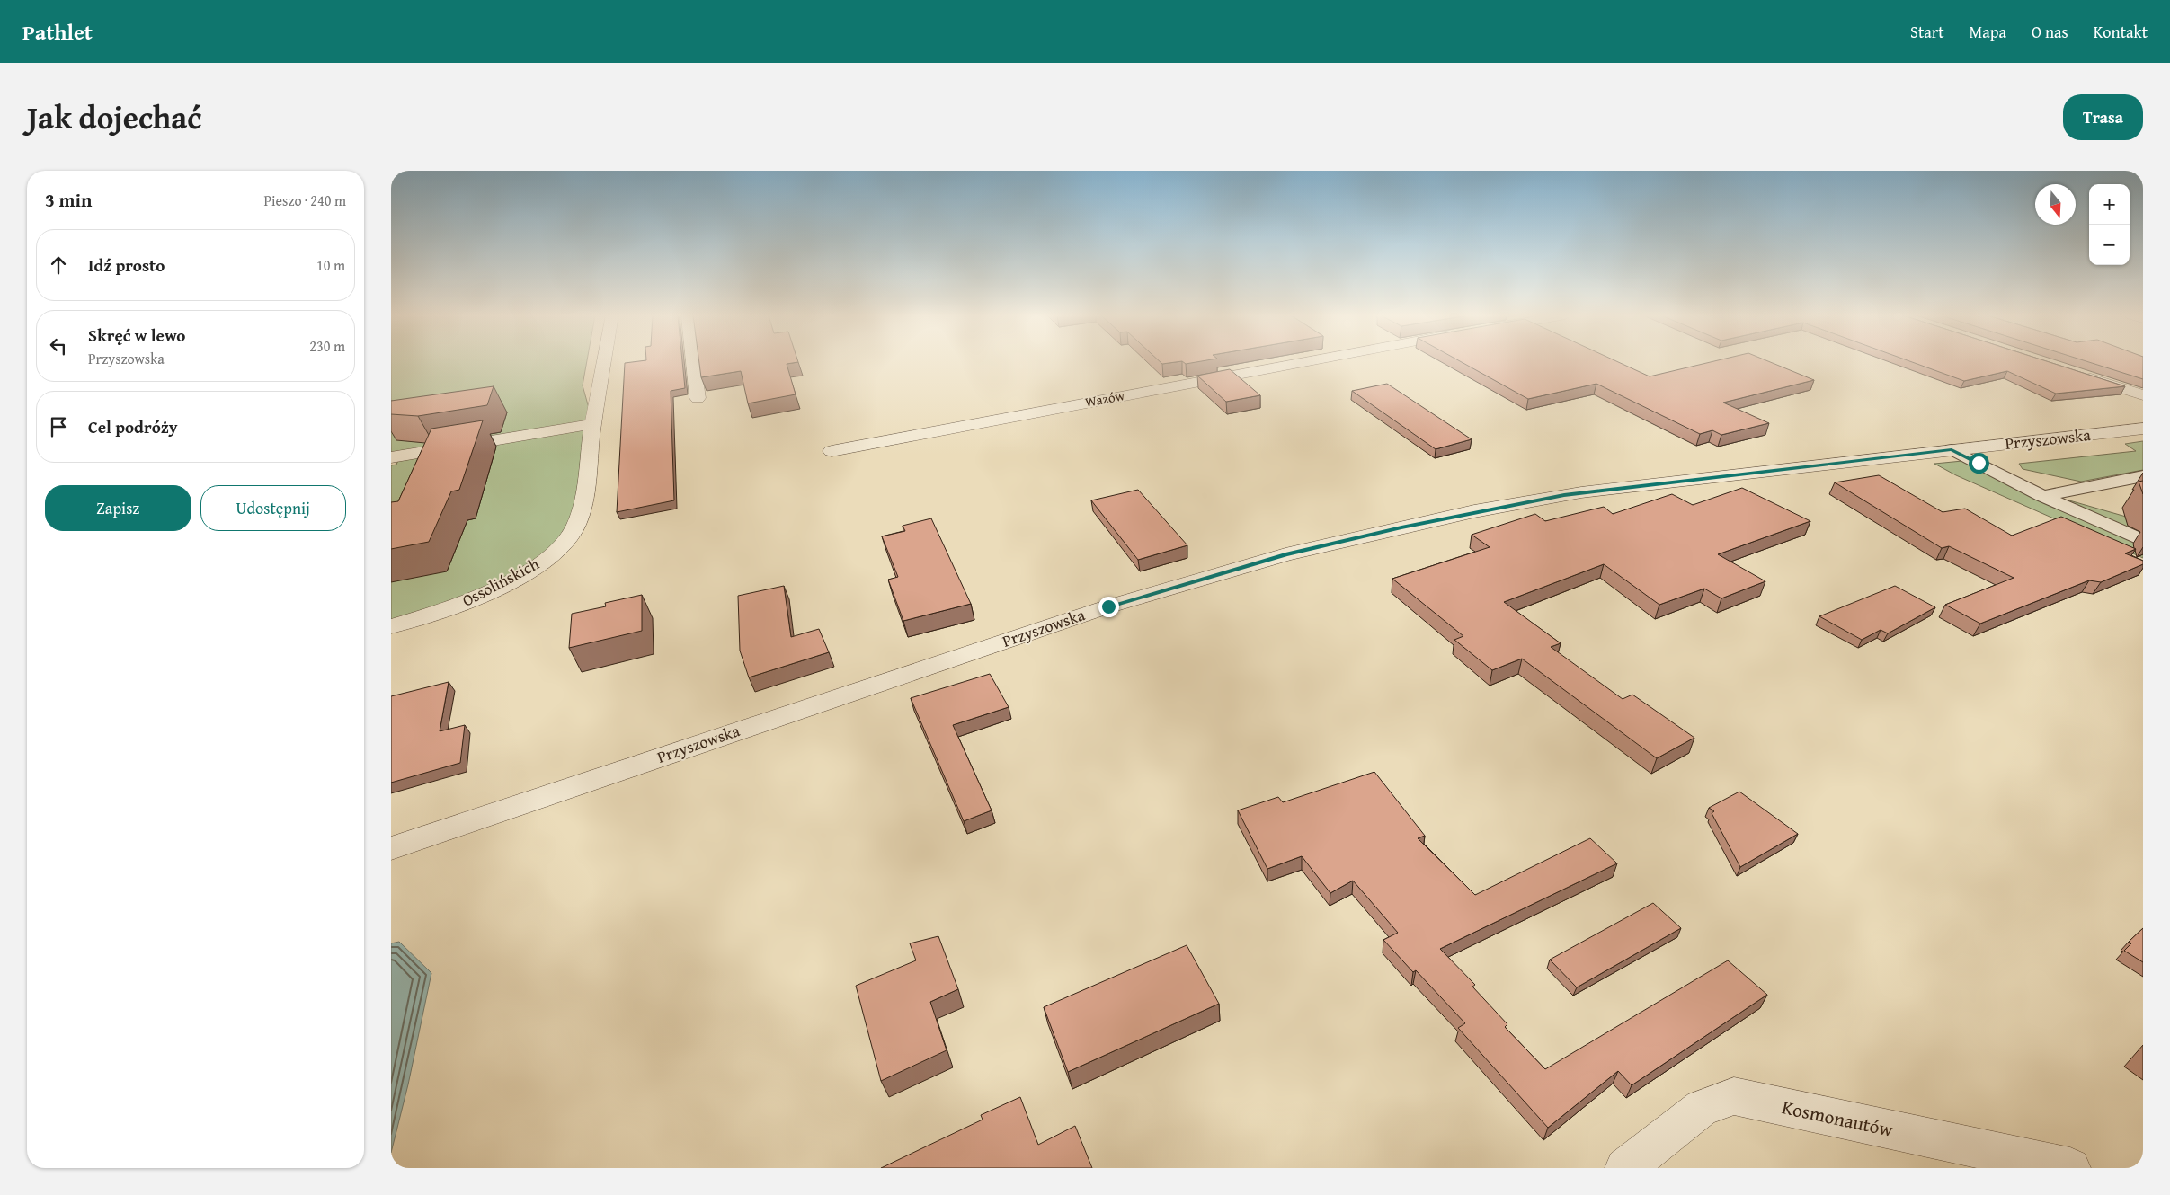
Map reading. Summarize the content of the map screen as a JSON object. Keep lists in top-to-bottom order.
{
  "streets": {
    "street": [
      "Wazów",
      "Przyszowska",
      "Ossolińskich",
      "Kosmonautów"
    ]
  },
  "north": "bottom",
  "page": {
    "header": "Pathlet",
    "nav": [
      "Start",
      "Mapa",
      "O nas",
      "Kontakt"
    ],
    "title": "Jak dojechać",
    "buttons": [
      "Trasa",
      ["Zapisz", "Udostępnij"]
    ],
    "heading": ["3 min", "Pieszo · 240 m"],
    "map_buttons": ["+", "−"],
    "list": [
      ["Idź prosto", "10 m"],
      ["Skręć w lewo", "Przyszowska", "230 m"],
      "Cel podróży"
    ]
  }
}
